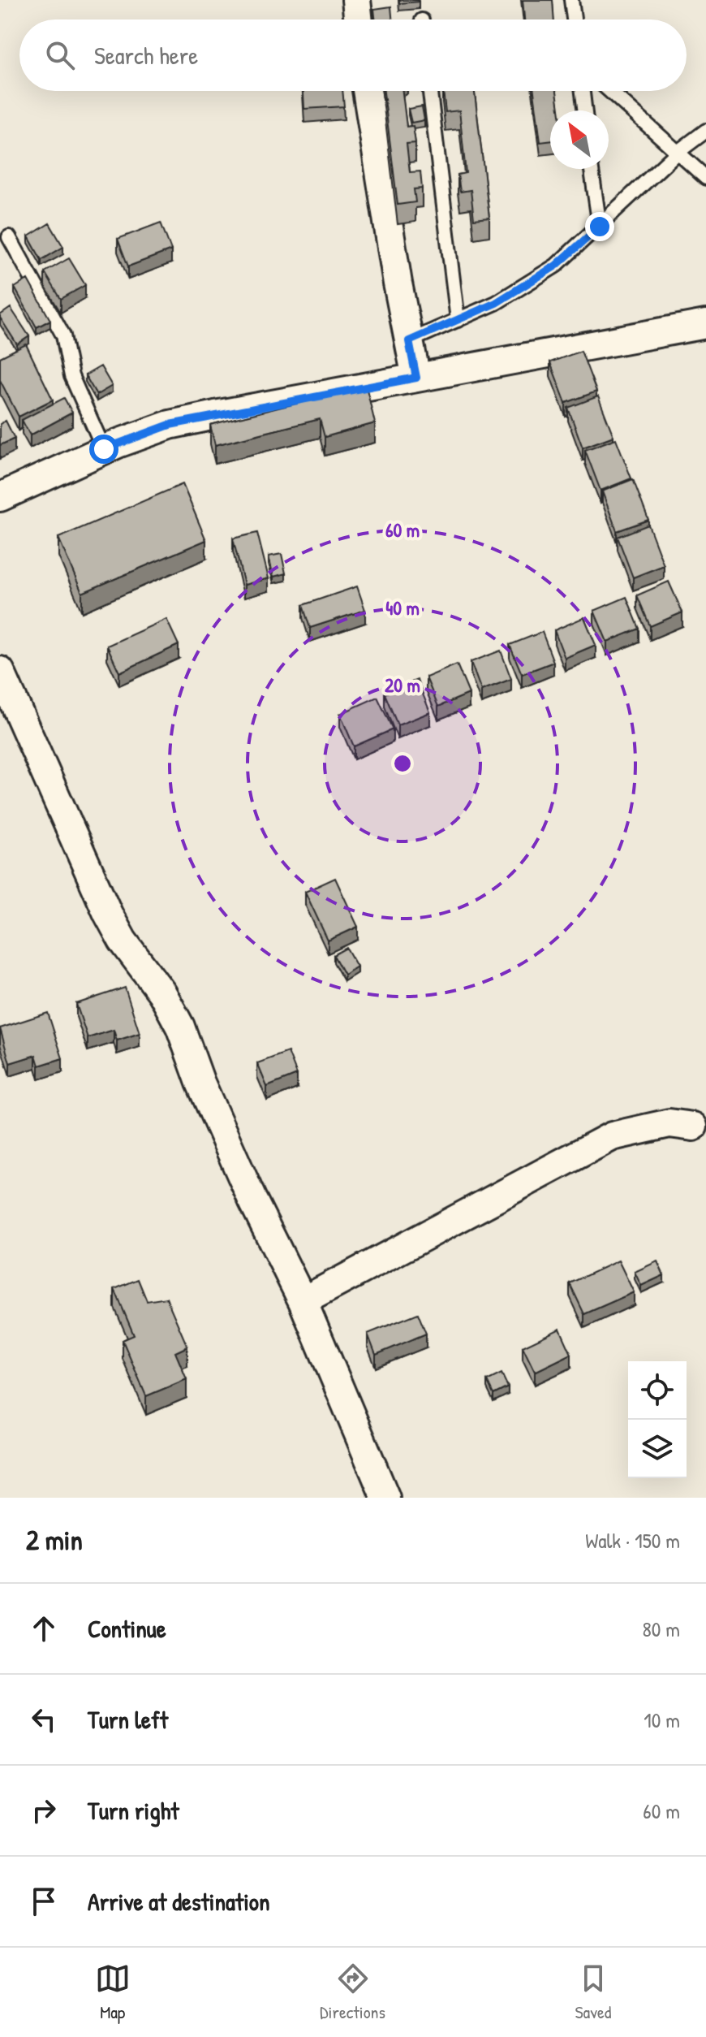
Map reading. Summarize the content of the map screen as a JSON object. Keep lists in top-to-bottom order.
{
  "north": "top left",
  "page": {
    "search": "Search here",
    "heading": ["2 min", "Walk · 150 m"],
    "list": [
      ["Continue", "80 m"],
      ["Turn left", "10 m"],
      ["Turn right", "60 m"],
      "Arrive at destination"
    ],
    "nav": ["Map", "Directions", "Saved"]
  },
  "rings": ["60 m", "40 m", "20 m"]
}
